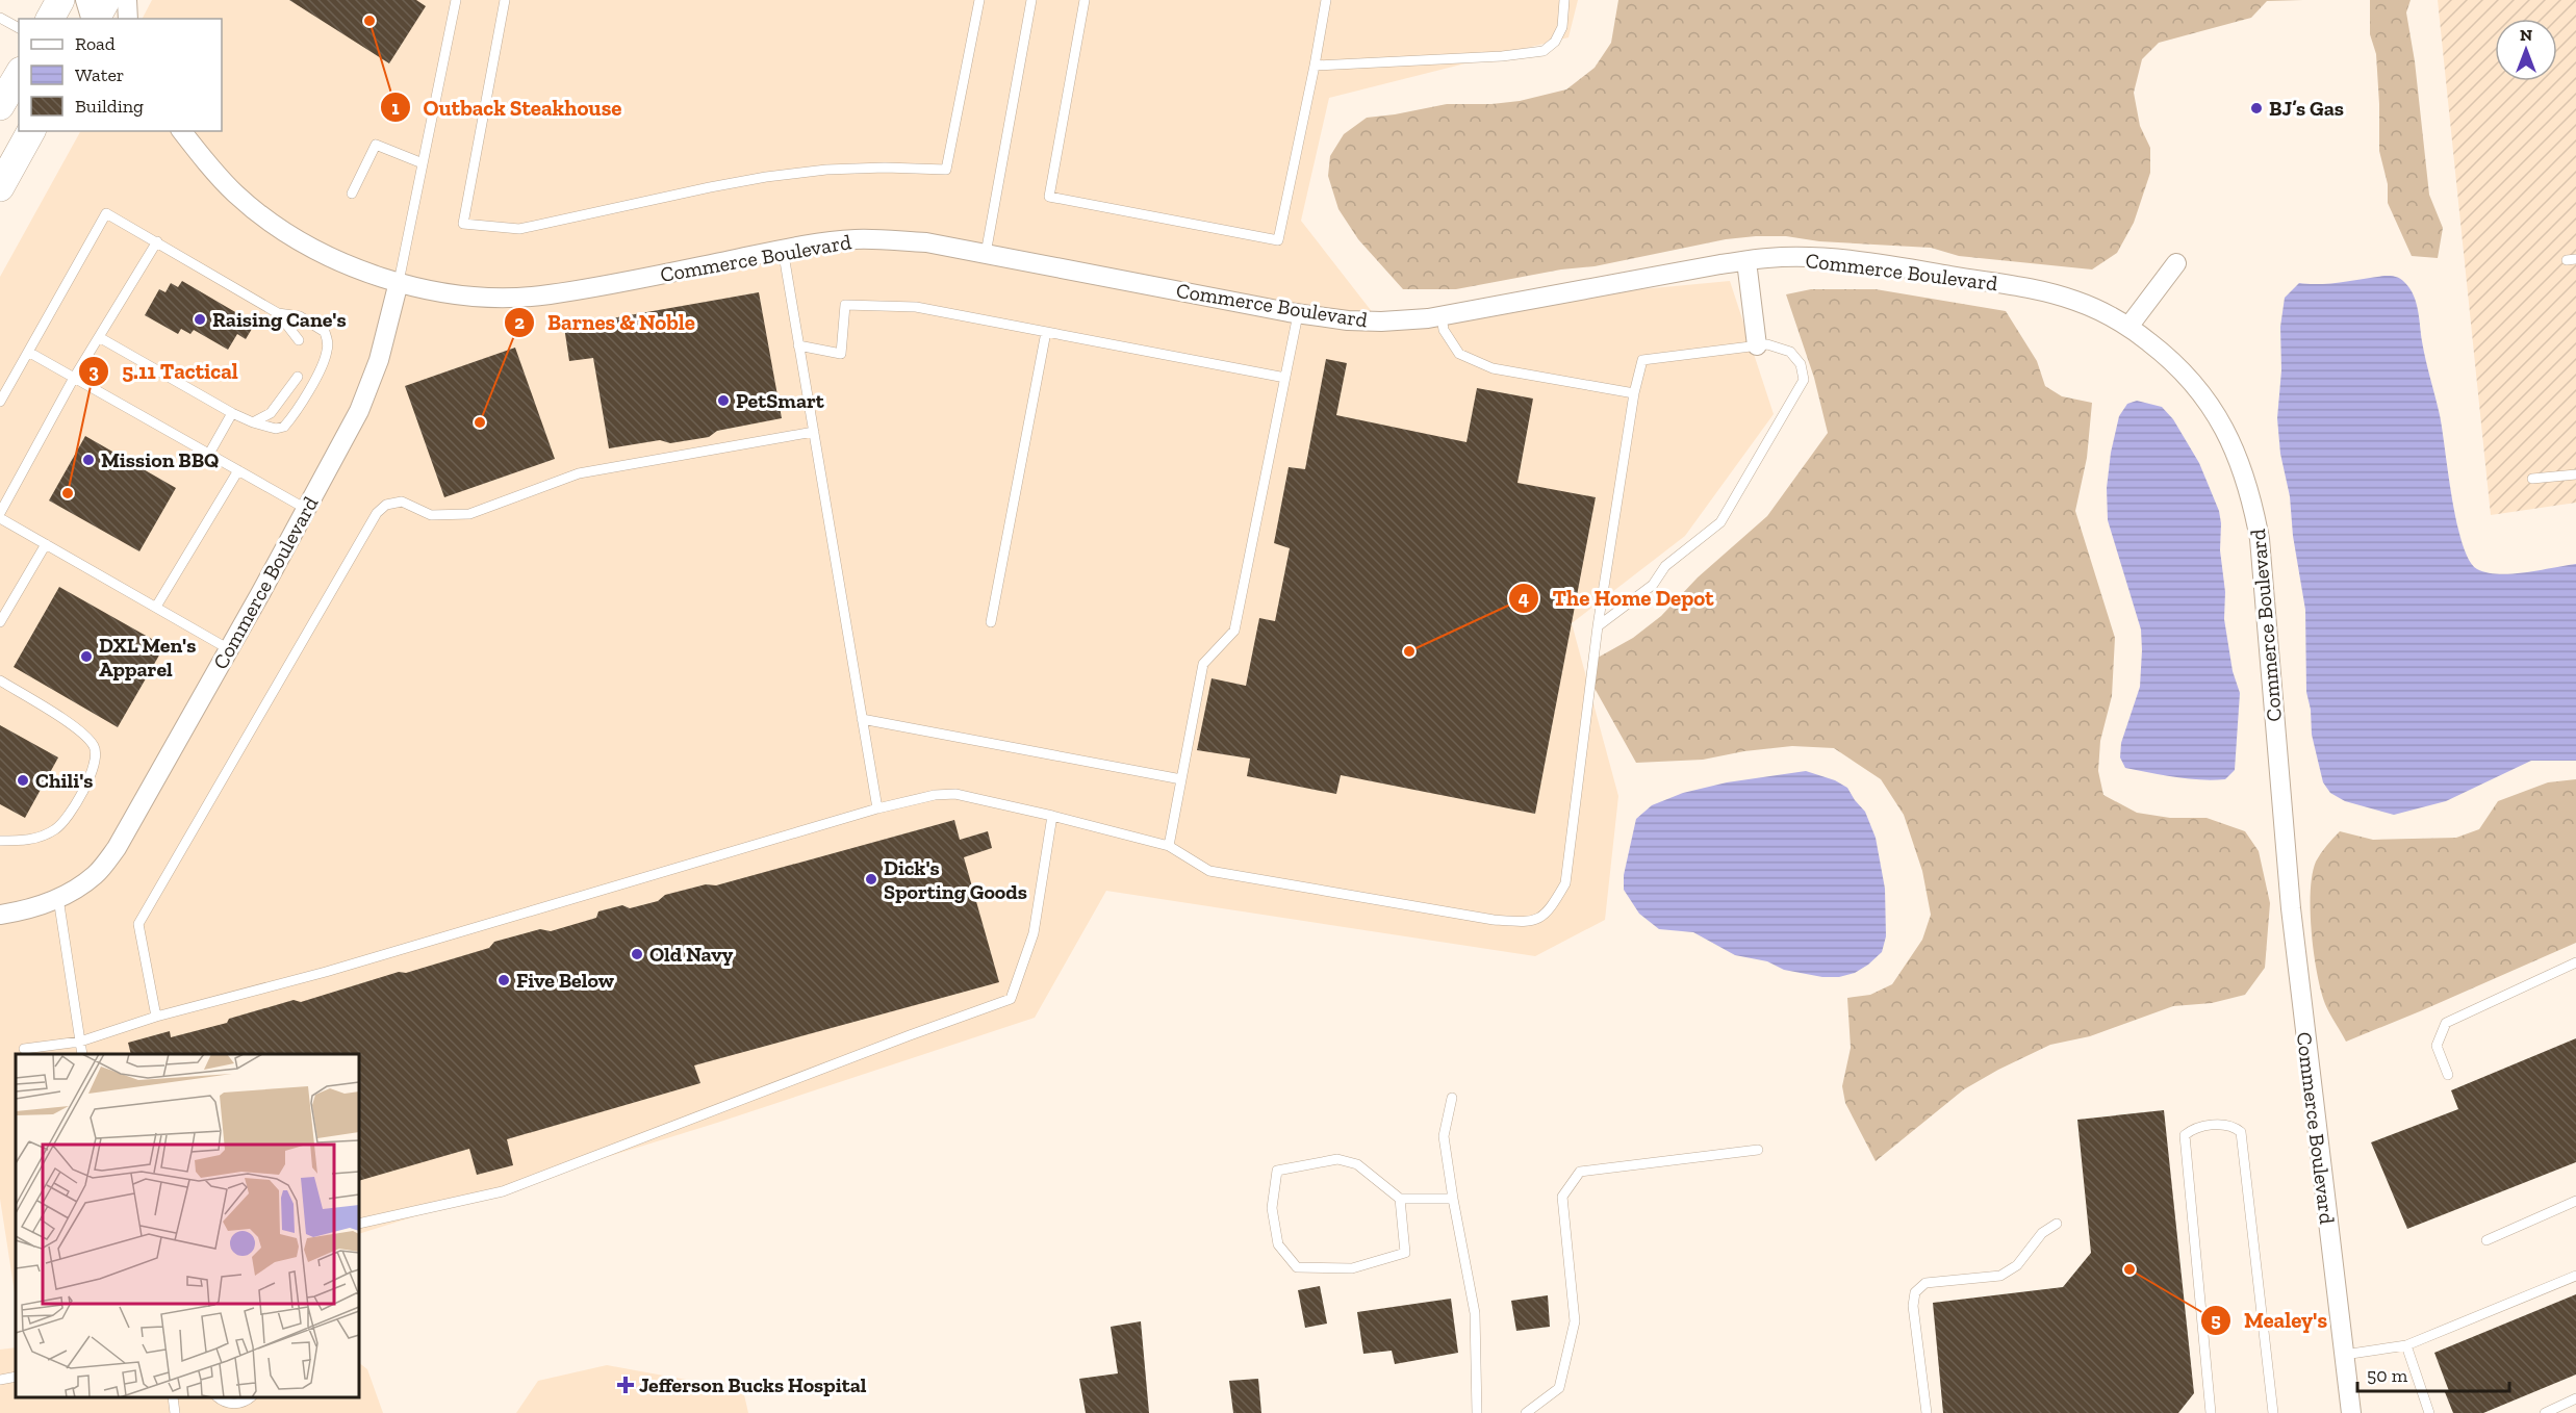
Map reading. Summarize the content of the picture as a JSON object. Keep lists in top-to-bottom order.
{
  "streets": {
    "street": ["Commerce Boulevard"]
  },
  "places": {
    "other": [
      "Outback Steakhouse",
      "BJ’s Gas",
      "Raising Cane's",
      "PetSmart",
      "Barnes & Noble",
      "Mission BBQ",
      "5.11 Tactical",
      "The Home Depot",
      "DXL Men's Apparel",
      "Chili's",
      "Dick's Sporting Goods",
      "Old Navy",
      "Five Below",
      "Mealey's"
    ],
    "health": ["Jefferson Bucks Hospital"]
  },
  "legend": ["Road", "Water", "Building"],
  "scale_bar": "50 m",
  "north": "top"
}
